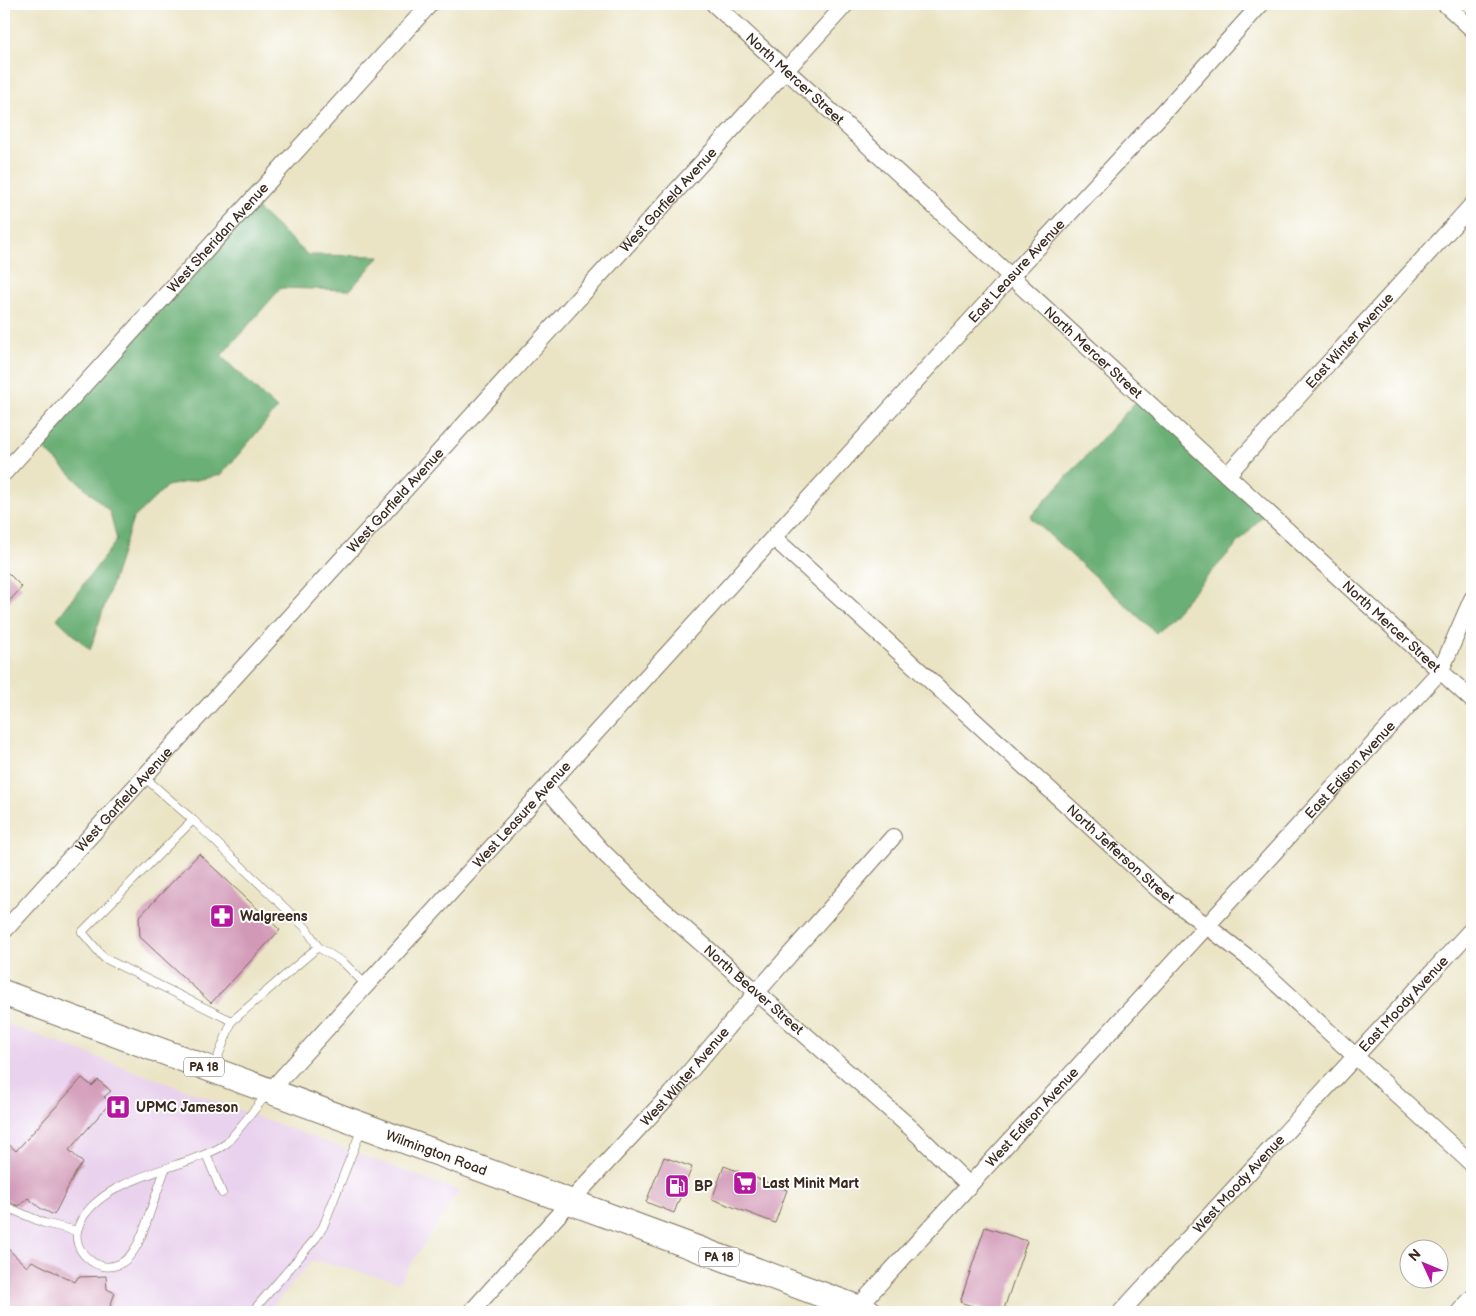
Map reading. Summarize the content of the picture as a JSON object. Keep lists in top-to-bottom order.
{
  "streets": {
    "main road": ["PA 18", "Wilmington Road"],
    "street": [
      "North Mercer Street",
      "West Garfield Avenue",
      "West Sheridan Avenue",
      "East Leasure Avenue",
      "East Winter Avenue",
      "East Edison Avenue",
      "West Leasure Avenue",
      "North Jefferson Street",
      "North Beaver Street",
      "East Moody Avenue",
      "West Winter Avenue",
      "West Edison Avenue",
      "West Moody Avenue"
    ]
  },
  "crossings": [
    ["North Mercer Street", "West Garfield Avenue"],
    ["North Mercer Street", "East Leasure Avenue"],
    ["North Mercer Street", "East Winter Avenue"],
    ["North Mercer Street", "East Edison Avenue"],
    ["East Leasure Avenue", "West Leasure Avenue"],
    ["East Leasure Avenue", "North Jefferson Street"],
    ["East Edison Avenue", "North Jefferson Street"],
    ["East Edison Avenue", "West Edison Avenue"],
    ["West Leasure Avenue", "North Jefferson Street"],
    ["West Leasure Avenue", "North Beaver Street"],
    ["West Leasure Avenue", "Wilmington Road"],
    ["North Jefferson Street", "East Moody Avenue"],
    ["North Jefferson Street", "West Edison Avenue"],
    ["North Jefferson Street", "West Moody Avenue"],
    ["North Beaver Street", "West Winter Avenue"],
    ["North Beaver Street", "West Edison Avenue"],
    ["East Moody Avenue", "West Moody Avenue"],
    ["West Winter Avenue", "Wilmington Road"],
    ["West Edison Avenue", "Wilmington Road"]
  ],
  "places": {
    "pharmacy": ["Walgreens"],
    "hospital": ["UPMC Jameson"],
    "supermarket": ["Last Minit Mart"],
    "fuel station": ["BP"]
  },
  "north": "top left"
}
